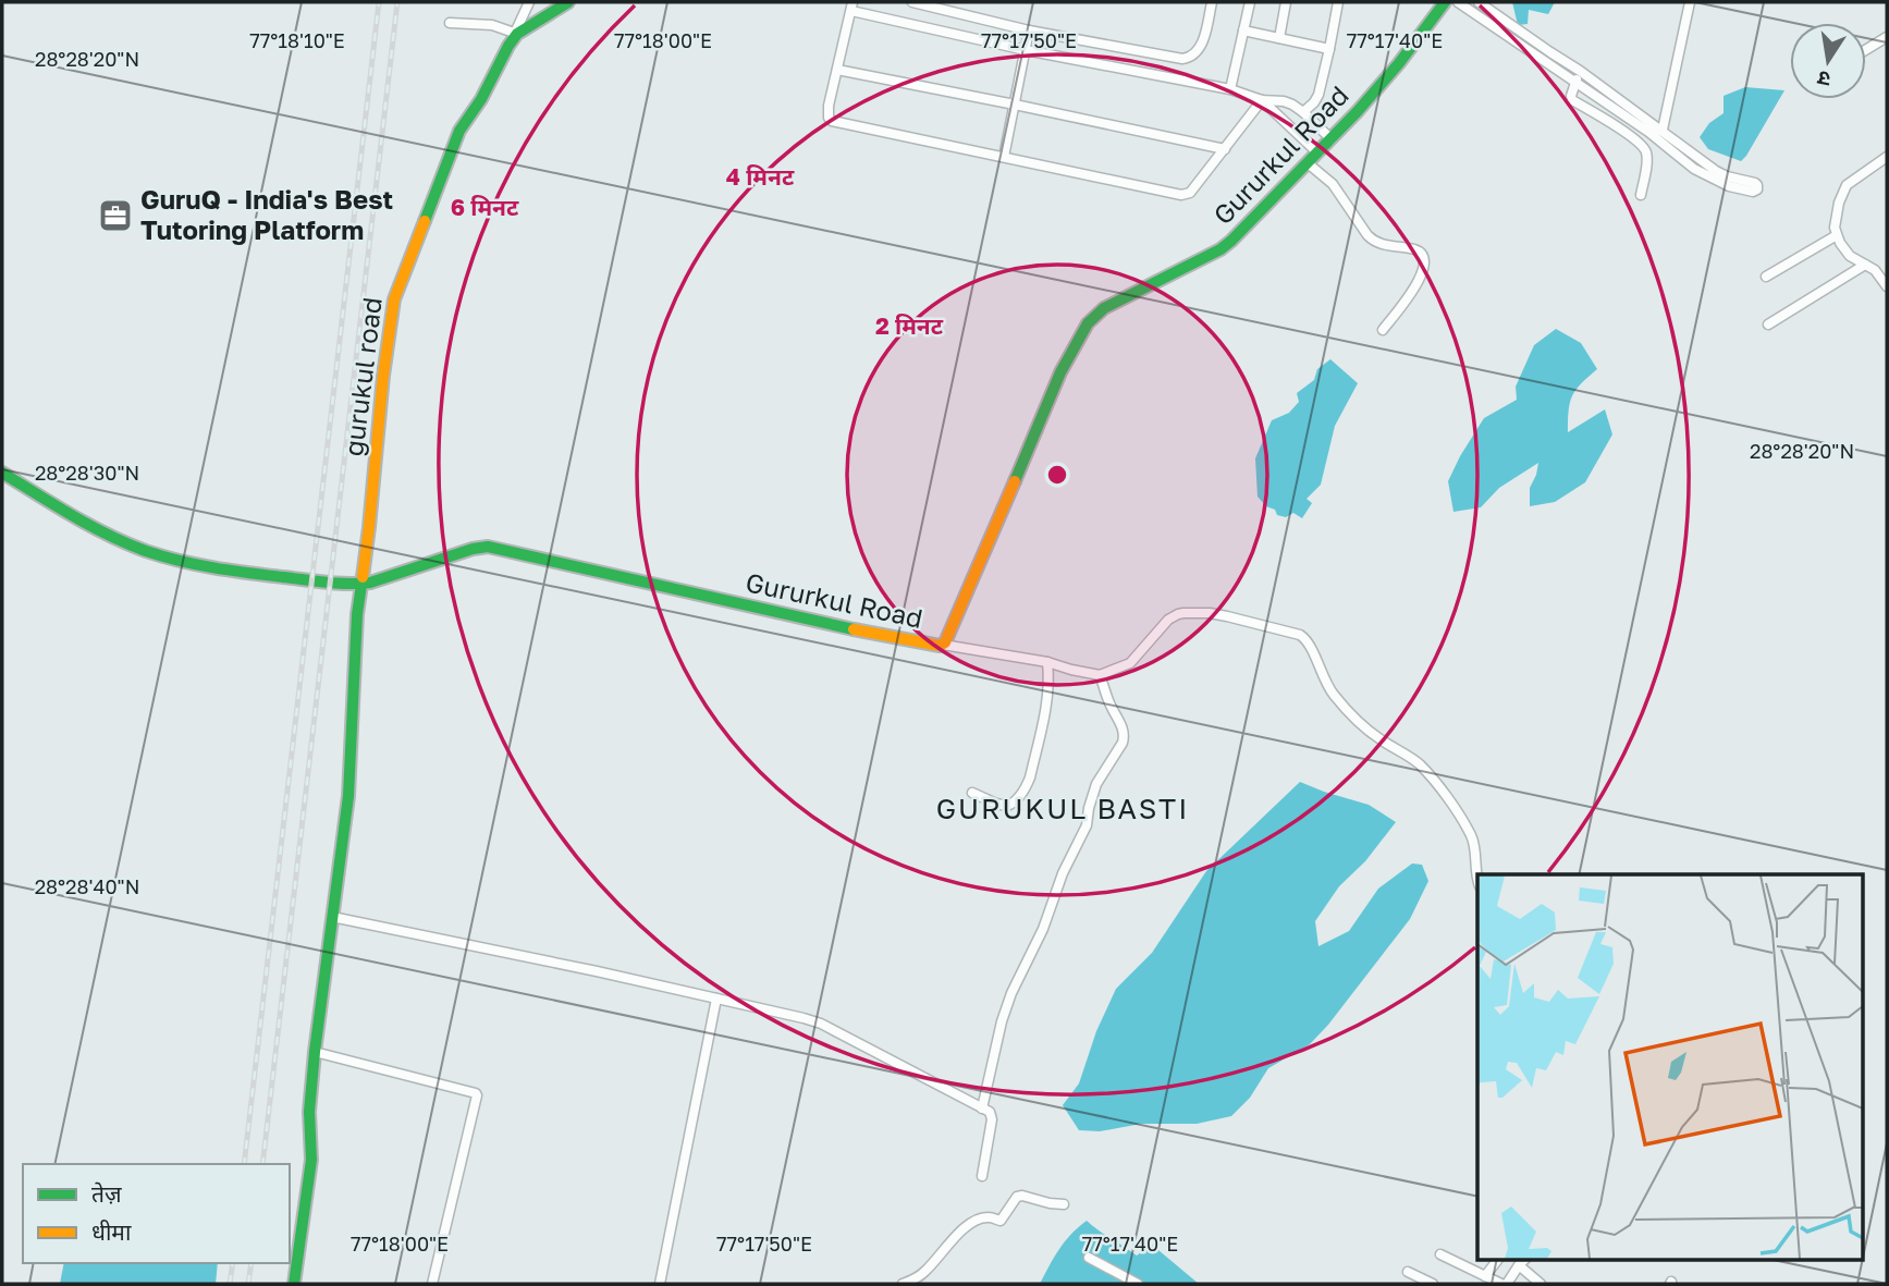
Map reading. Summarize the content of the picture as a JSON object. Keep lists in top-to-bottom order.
{
  "streets": {
    "street": ["Gururkul Road", "gurukul road"]
  },
  "crossings": [
    ["Gururkul Road", "gurukul road"]
  ],
  "districts": ["GURUKUL BASTI"],
  "places": {
    "office": ["GuruQ - India's Best Tutoring Platform"]
  },
  "legend": ["तेज़", "धीमा"],
  "north": "bottom",
  "coordinates": [
    "77°18'10\"E",
    "77°18'00\"E",
    "77°17'50\"E",
    "77°17'40\"E",
    "28°28'20\"N",
    "28°28'30\"N",
    "28°28'40\"N"
  ],
  "rings": ["4 मिनट", "6 मिनट", "2 मिनट"]
}
